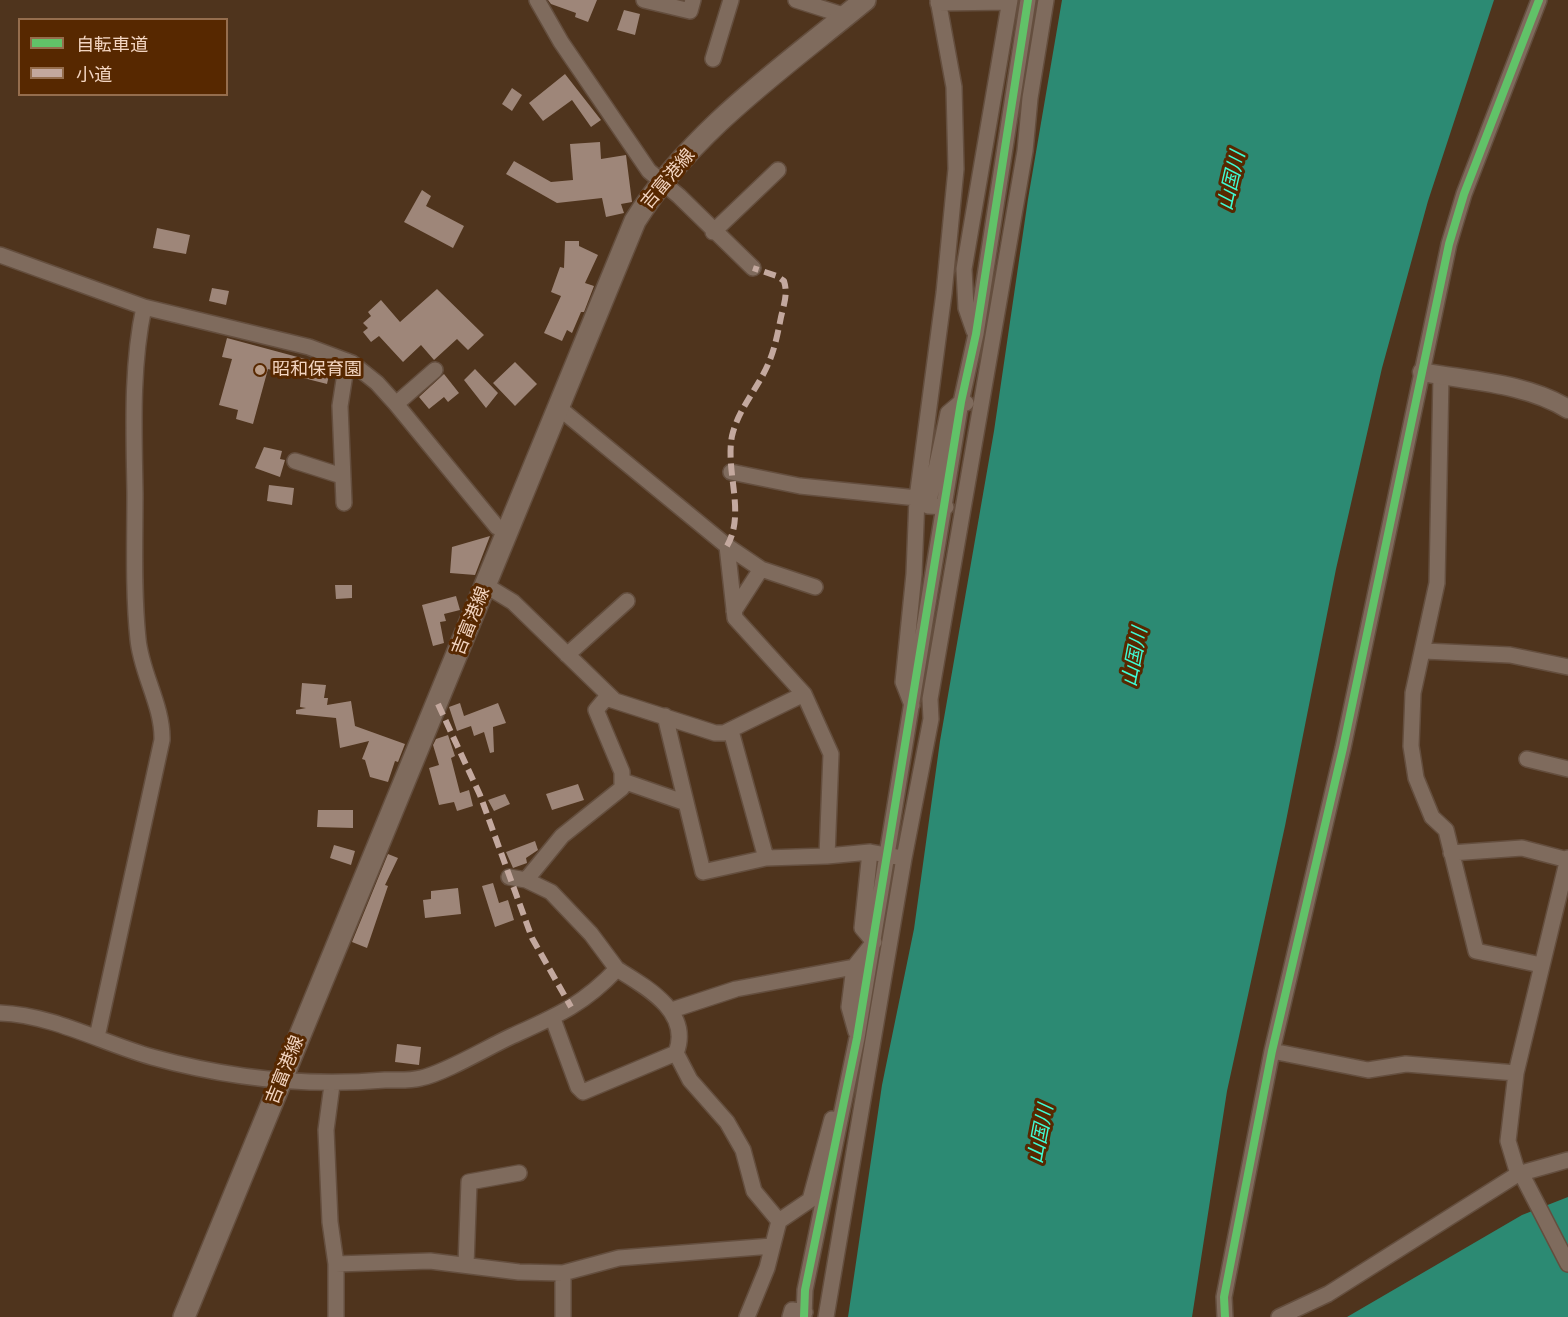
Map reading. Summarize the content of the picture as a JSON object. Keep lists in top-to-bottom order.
{
  "streets": {
    "main road": ["吉富港線"]
  },
  "water": ["山国川"],
  "places": ["昭和保育園"],
  "legend": ["自転車道", "小道"]
}
